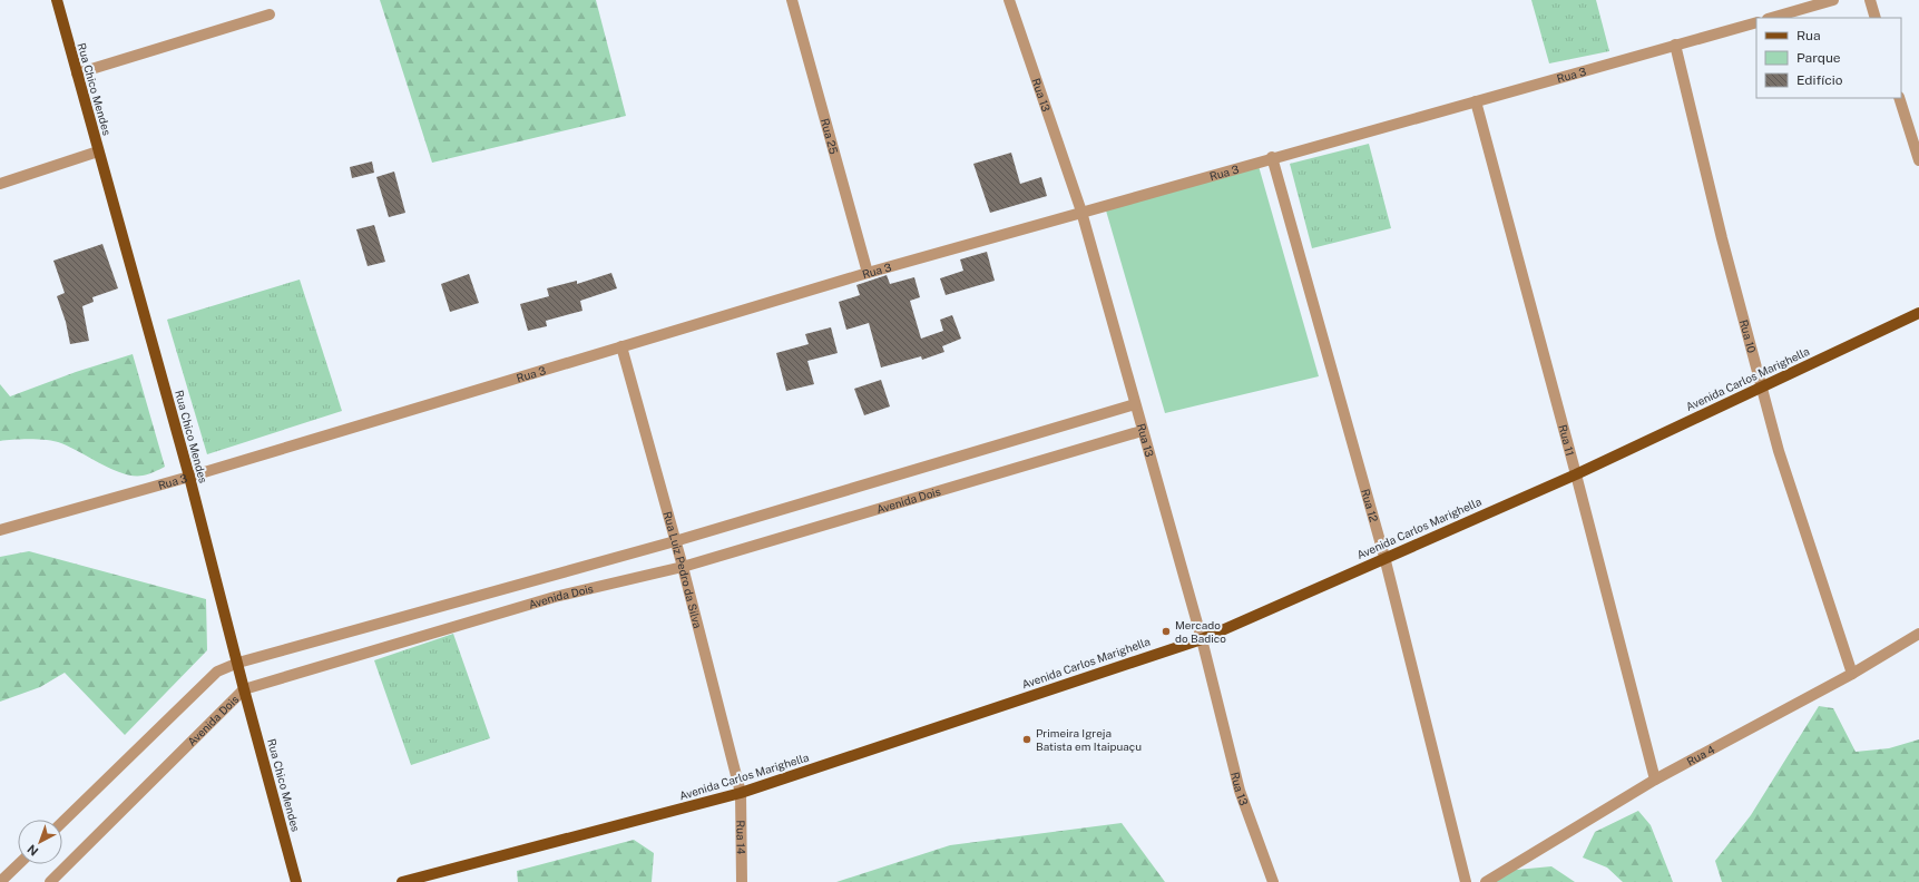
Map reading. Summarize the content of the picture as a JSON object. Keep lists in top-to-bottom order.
{
  "streets": {
    "main road": ["Rua Chico Mendes", "Avenida Carlos Marighella"],
    "street": [
      "Rua 3",
      "Rua 13",
      "Rua 25",
      "Rua 10",
      "Rua 11",
      "Avenida Dois",
      "Rua 12",
      "Rua Luiz Pedro da Silva",
      "Rua 4",
      "Rua 14"
    ]
  },
  "crossings": [
    ["Rua 3", "Rua Chico Mendes"],
    ["Rua 3", "Rua 13"],
    ["Rua 3", "Rua 25"],
    ["Rua 3", "Rua 10"],
    ["Rua 3", "Rua 11"],
    ["Rua 3", "Rua 12"],
    ["Rua 3", "Rua Luiz Pedro da Silva"],
    ["Rua Chico Mendes", "Avenida Dois"],
    ["Rua 13", "Avenida Carlos Marighella"],
    ["Rua 13", "Avenida Dois"],
    ["Rua 10", "Avenida Carlos Marighella"],
    ["Rua 10", "Rua 4"],
    ["Avenida Carlos Marighella", "Rua 11"],
    ["Avenida Carlos Marighella", "Rua 12"],
    ["Avenida Carlos Marighella", "Rua Luiz Pedro da Silva"],
    ["Avenida Carlos Marighella", "Rua 14"],
    ["Rua 11", "Rua 4"],
    ["Avenida Dois", "Rua Luiz Pedro da Silva"],
    ["Rua Luiz Pedro da Silva", "Rua 14"]
  ],
  "places": ["Mercado do Badico", "Primeira Igreja Batista em Itaipuaçu"],
  "legend": ["Rua", "Parque", "Edifício"],
  "north": "bottom left"
}
